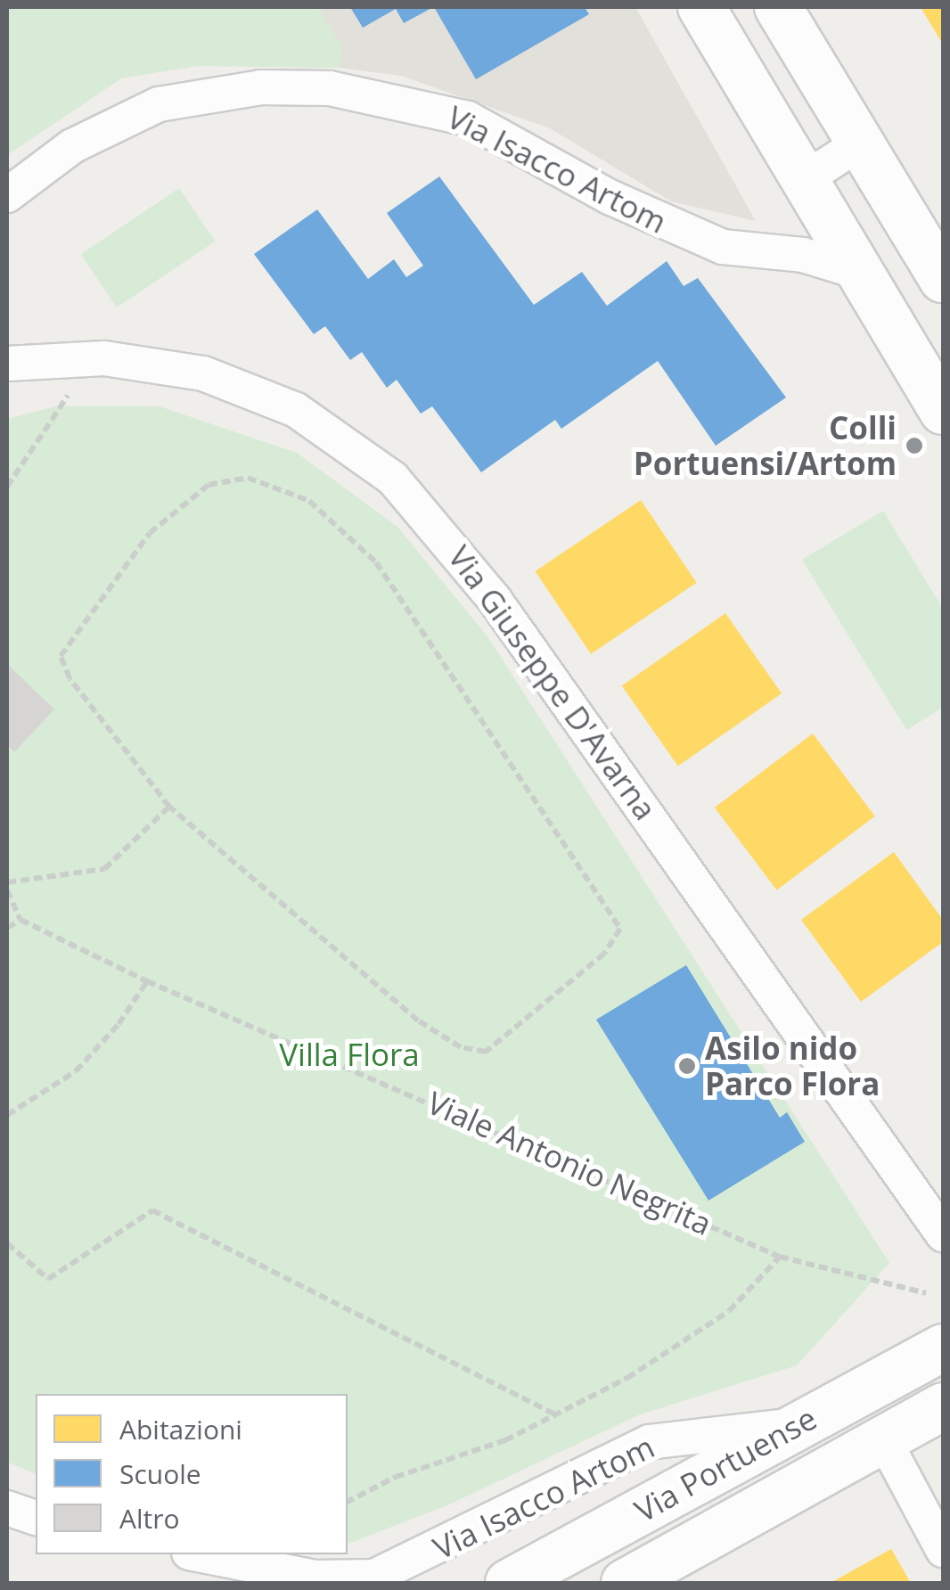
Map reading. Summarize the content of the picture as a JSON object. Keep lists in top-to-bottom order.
{
  "streets": {
    "main road": ["Via Portuense"],
    "street": ["Via Isacco Artom", "Via Giuseppe D'Avarna"],
    "path": ["Viale Antonio Negrita"]
  },
  "crossings": [
    ["Via Isacco Artom", "Via Portuense"]
  ],
  "parks": ["Villa Flora"],
  "places": ["Colli Portuensi/Artom", "Asilo nido Parco Flora"],
  "legend": ["Abitazioni", "Scuole", "Altro"]
}
